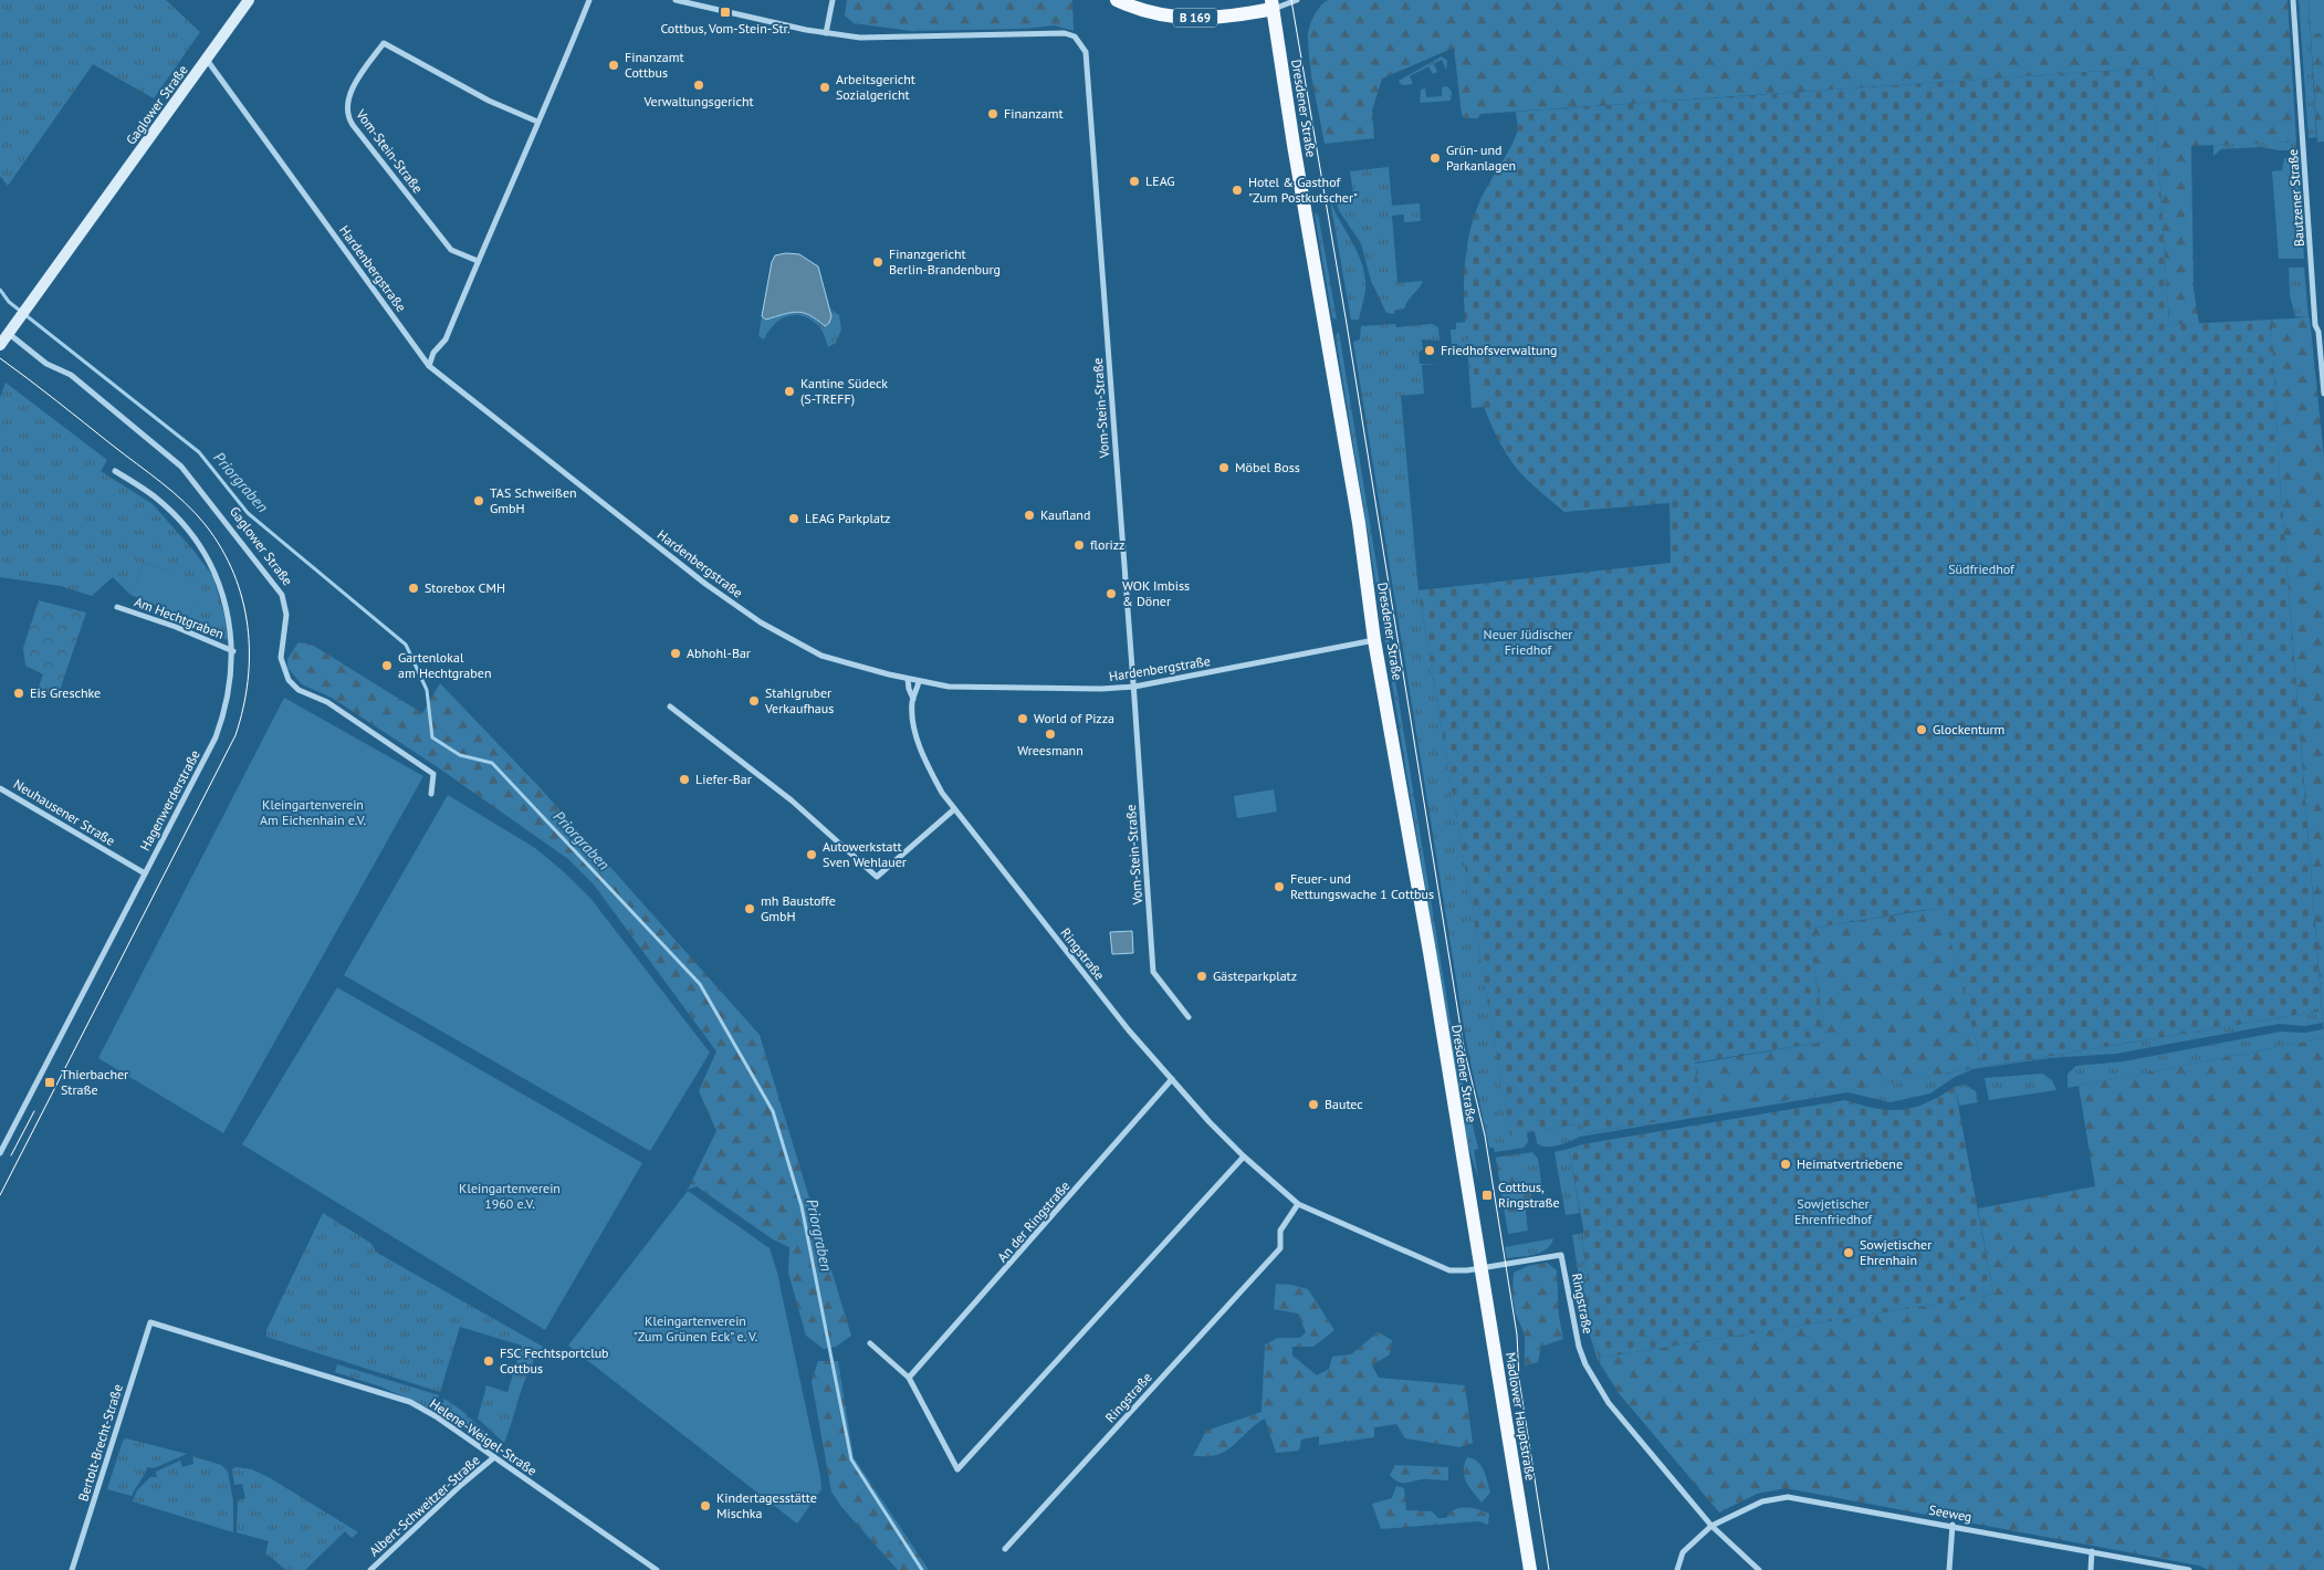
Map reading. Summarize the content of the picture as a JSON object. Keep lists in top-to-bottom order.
{
  "streets": {
    "main road": ["B 169", "Dresdener Straße", "Madlower Hauptstraße"],
    "street": [
      "Gaglower Straße",
      "Vom-Stein-Straße",
      "Bautzener Straße",
      "Hardenbergstraße",
      "Am Hechtgraben",
      "Hagenwerderstraße",
      "Neuhausener Straße",
      "Ringstraße",
      "An der Ringstraße",
      "Helene-Weigel-Straße",
      "Bertolt-Brecht-Straße",
      "Albert-Schweitzer-Straße",
      "Seeweg"
    ]
  },
  "crossings": [
    ["B 169", "Dresdener Straße"],
    ["Gaglower Straße", "Hardenbergstraße"],
    ["Dresdener Straße", "Hardenbergstraße"],
    ["Dresdener Straße", "Ringstraße"],
    ["Dresdener Straße", "Madlower Hauptstraße"],
    ["Vom-Stein-Straße", "Hardenbergstraße"],
    ["Hardenbergstraße", "Ringstraße"],
    ["Am Hechtgraben", "Hagenwerderstraße"],
    ["Hagenwerderstraße", "Neuhausener Straße"],
    ["Ringstraße", "An der Ringstraße"],
    ["Ringstraße", "Madlower Hauptstraße"],
    ["Ringstraße", "Seeweg"],
    ["Helene-Weigel-Straße", "Bertolt-Brecht-Straße"],
    ["Helene-Weigel-Straße", "Albert-Schweitzer-Straße"]
  ],
  "water": ["Priorgraben"],
  "parks": [
    "Südfriedhof",
    "Neuer Jüdischer Friedhof",
    "Kleingartenverein Am Eichenhain e.V.",
    "Kleingartenverein 1960 e.V.",
    "Sowjetischer Ehrenfriedhof",
    "Kleingartenverein \"Zum Grünen Eck\" e. V."
  ],
  "places": {
    "transit": ["Cottbus, Vom-Stein-Str.", "Thierbacher Straße", "Cottbus, Ringstraße"],
    "other": [
      "Finanzamt Cottbus",
      "Verwaltungsgericht",
      "Arbeitsgericht Sozialgericht",
      "Finanzamt",
      "Grün- und Parkanlagen",
      "LEAG",
      "Hotel & Gasthof \"Zum Postkutscher\"",
      "Finanzgericht Berlin-Brandenburg",
      "Friedhofsverwaltung",
      "Kantine Südeck (S-TREFF)",
      "Möbel Boss",
      "TAS Schweißen GmbH",
      "Kaufland",
      "LEAG Parkplatz",
      "florizz",
      "Storebox CMH",
      "WOK Imbiss & Döner",
      "Abhohl-Bar",
      "Gartenlokal am Hechtgraben",
      "Eis Greschke",
      "Stahlgruber Verkaufhaus",
      "World of Pizza",
      "Glockenturm",
      "Wreesmann",
      "Liefer-Bar",
      "Autowerkstatt Sven Wehlauer",
      "Feuer- und Rettungswache 1 Cottbus",
      "mh Baustoffe GmbH",
      "Gästeparkplatz",
      "Bautec",
      "Heimatvertriebene",
      "Sowjetischer Ehrenhain",
      "FSC Fechtsportclub Cottbus",
      "Kindertagesstätte Mischka"
    ]
  }
}
